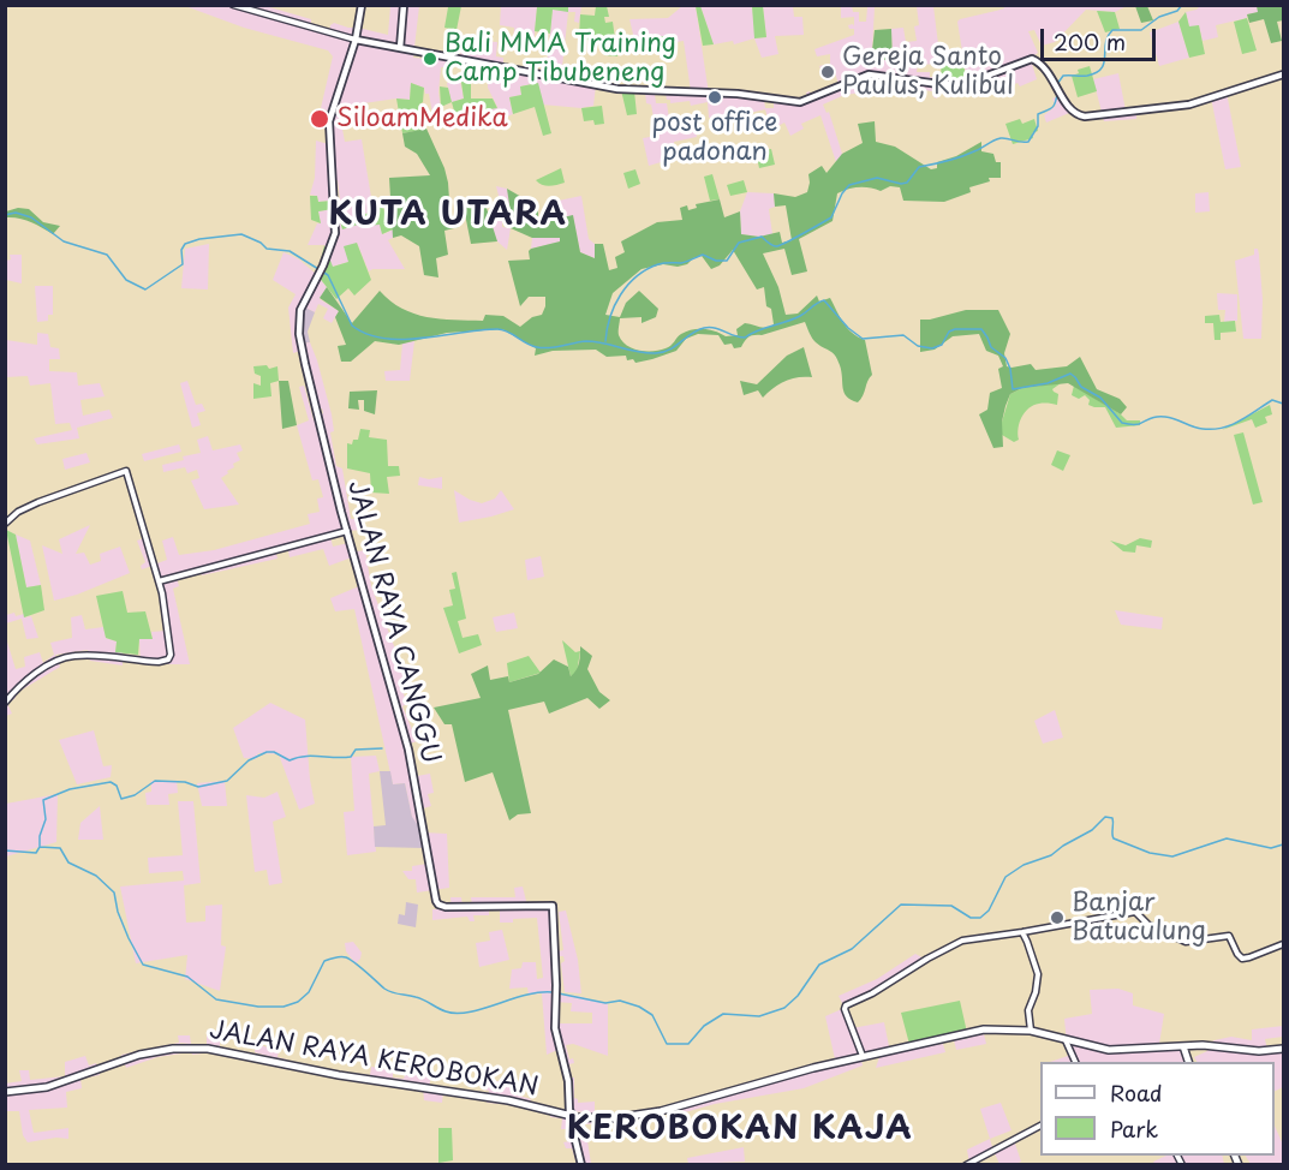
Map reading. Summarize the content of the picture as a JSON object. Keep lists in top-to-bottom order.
{
  "streets": {
    "main road": ["JALAN RAYA CANGGU", "JALAN RAYA KEROBOKAN"]
  },
  "crossings": [
    ["JALAN RAYA CANGGU", "JALAN RAYA KEROBOKAN"]
  ],
  "districts": ["KUTA UTARA", "KEROBOKAN KAJA"],
  "places": [
    "Bali MMA Training Camp Tibubeneng",
    "Gereja Santo Paulus, Kulibul",
    "post office padonan",
    "SiloamMedika",
    "Banjar Batuculung"
  ],
  "legend": ["Road", "Park"],
  "scale_bar": "200 m"
}
